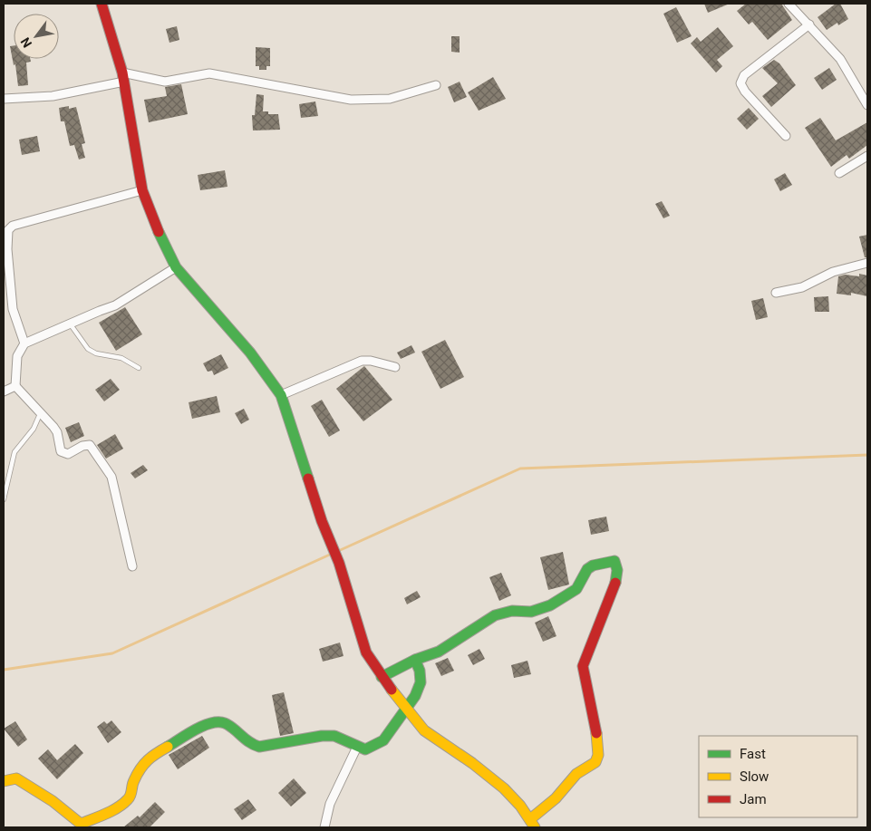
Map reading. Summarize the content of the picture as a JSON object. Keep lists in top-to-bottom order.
{
  "legend": ["Fast", "Slow", "Jam"],
  "north": "bottom left"
}
